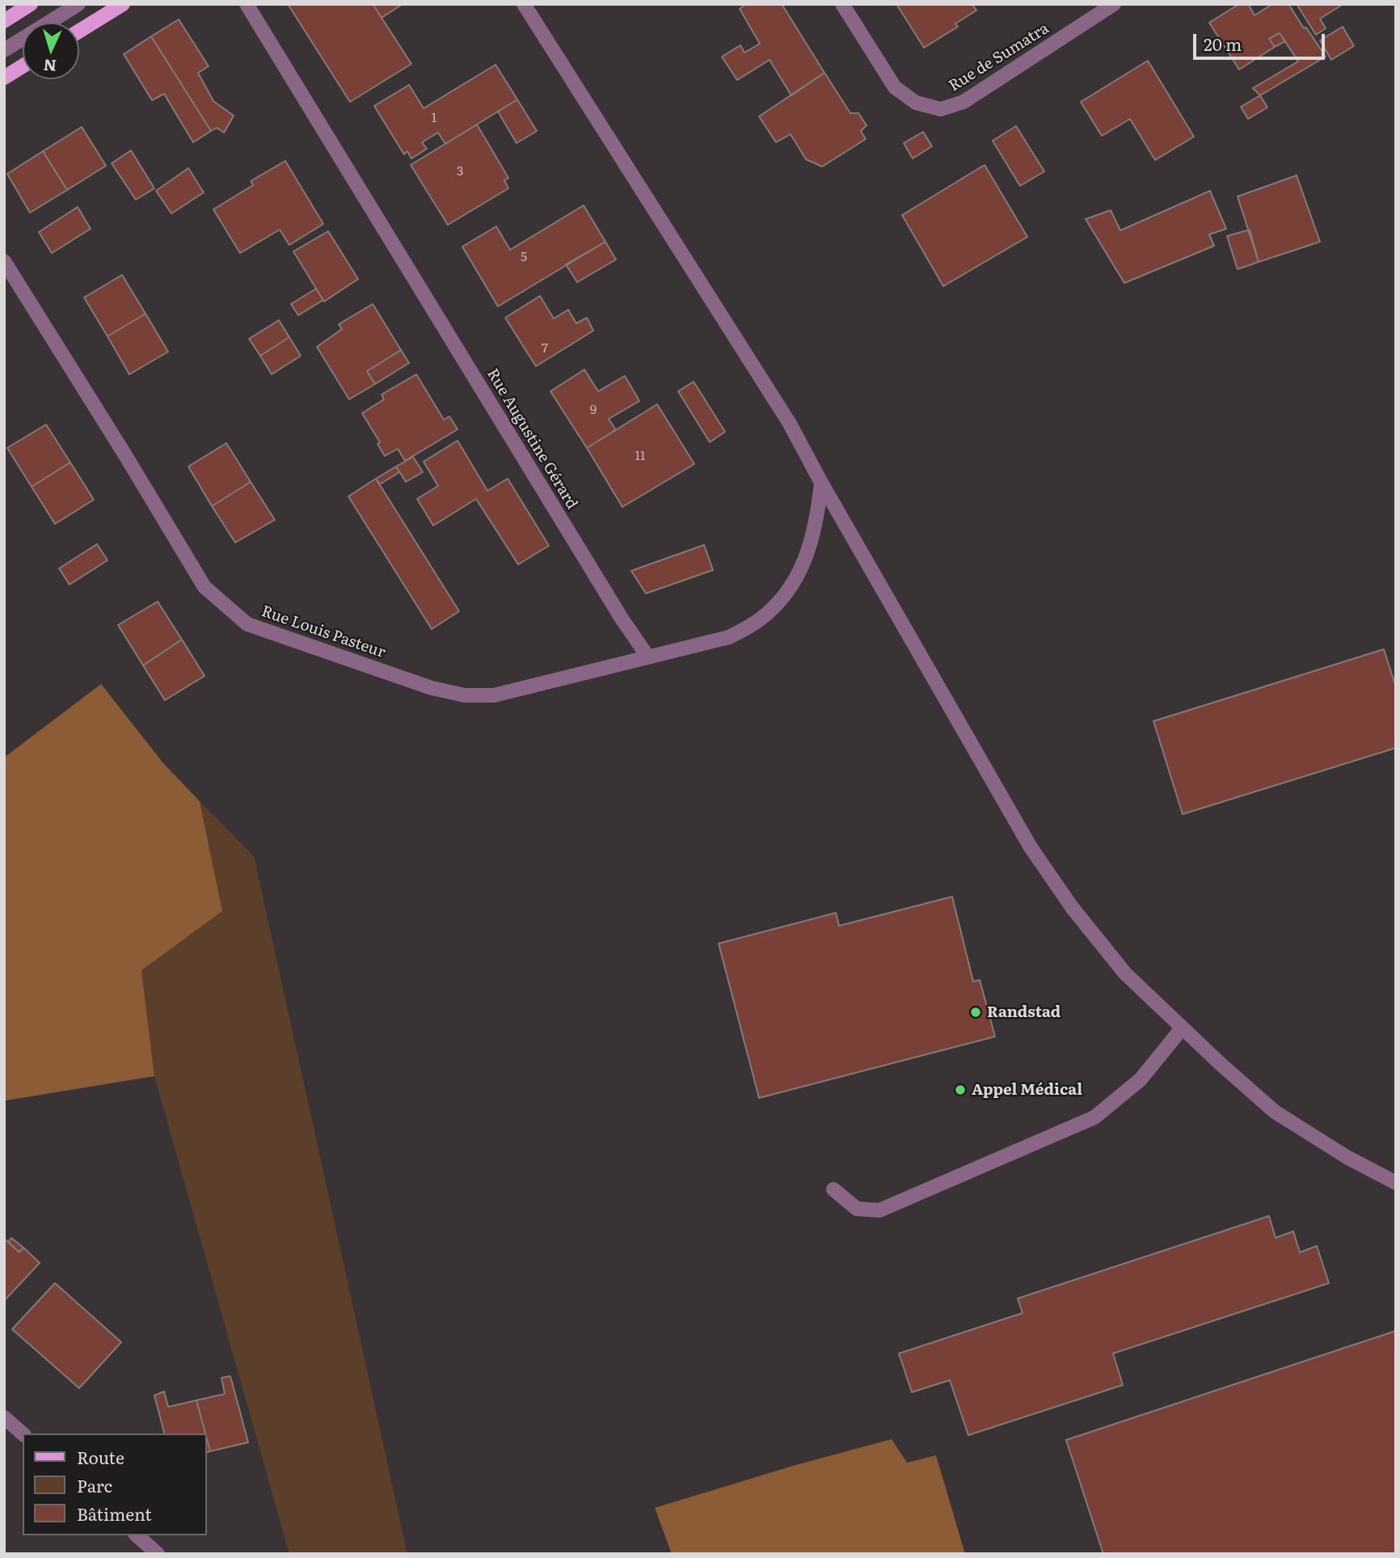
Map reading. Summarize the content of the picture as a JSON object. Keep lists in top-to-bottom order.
{
  "streets": {
    "street": ["Rue de Sumatra", "Rue Augustine Gérard", "Rue Louis Pasteur"]
  },
  "crossings": [
    ["Rue Augustine Gérard", "Rue Louis Pasteur"]
  ],
  "places": ["Randstad", "Appel Médical"],
  "house_numbers": [
    "1",
    "3",
    "5",
    "7",
    "9",
    "11"
  ],
  "legend": ["Route", "Parc", "Bâtiment"],
  "scale_bar": "20 m",
  "north": "bottom"
}
